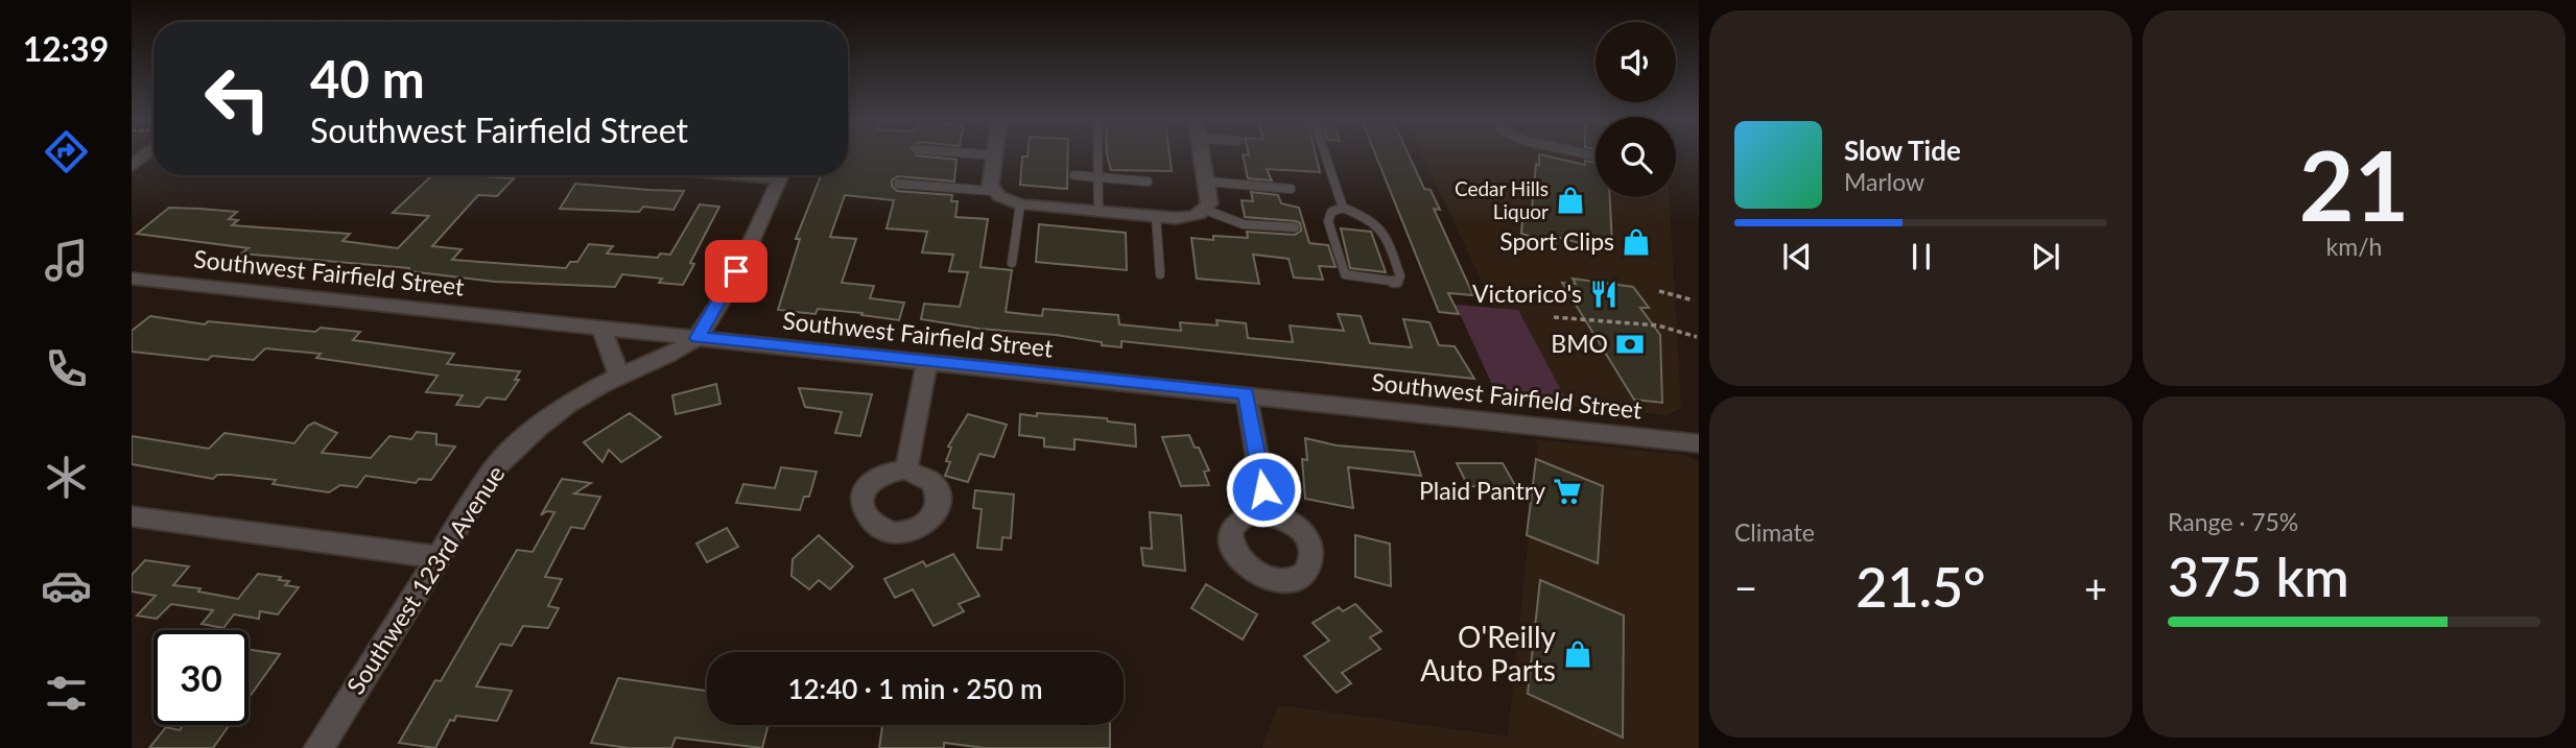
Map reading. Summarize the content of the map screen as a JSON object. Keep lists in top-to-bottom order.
{
  "streets": {
    "street": ["Southwest Fairfield Street", "Southwest 123rd Avenue"]
  },
  "crossings": [
    ["Southwest Fairfield Street", "Southwest 123rd Avenue"]
  ],
  "places": {
    "shop": ["Cedar Hills Liquor", "Sport Clips", "O'Reilly Auto Parts"],
    "restaurant": ["Victorico's"],
    "bank": ["BMO"],
    "supermarket": ["Plaid Pantry"]
  },
  "page": {
    "tabs": "12:39",
    "tile": [
      ["21", "km/h"],
      "Climate",
      ["Range · 75%", "375 km"]
    ],
    "turn": ["40 m", "Southwest Fairfield Street"],
    "song": ["Slow Tide", "Marlow"],
    "heat": ["−", "21.5°", "+"],
    "limit": "30",
    "trip": "12:40 · 1 min · 250 m"
  }
}
